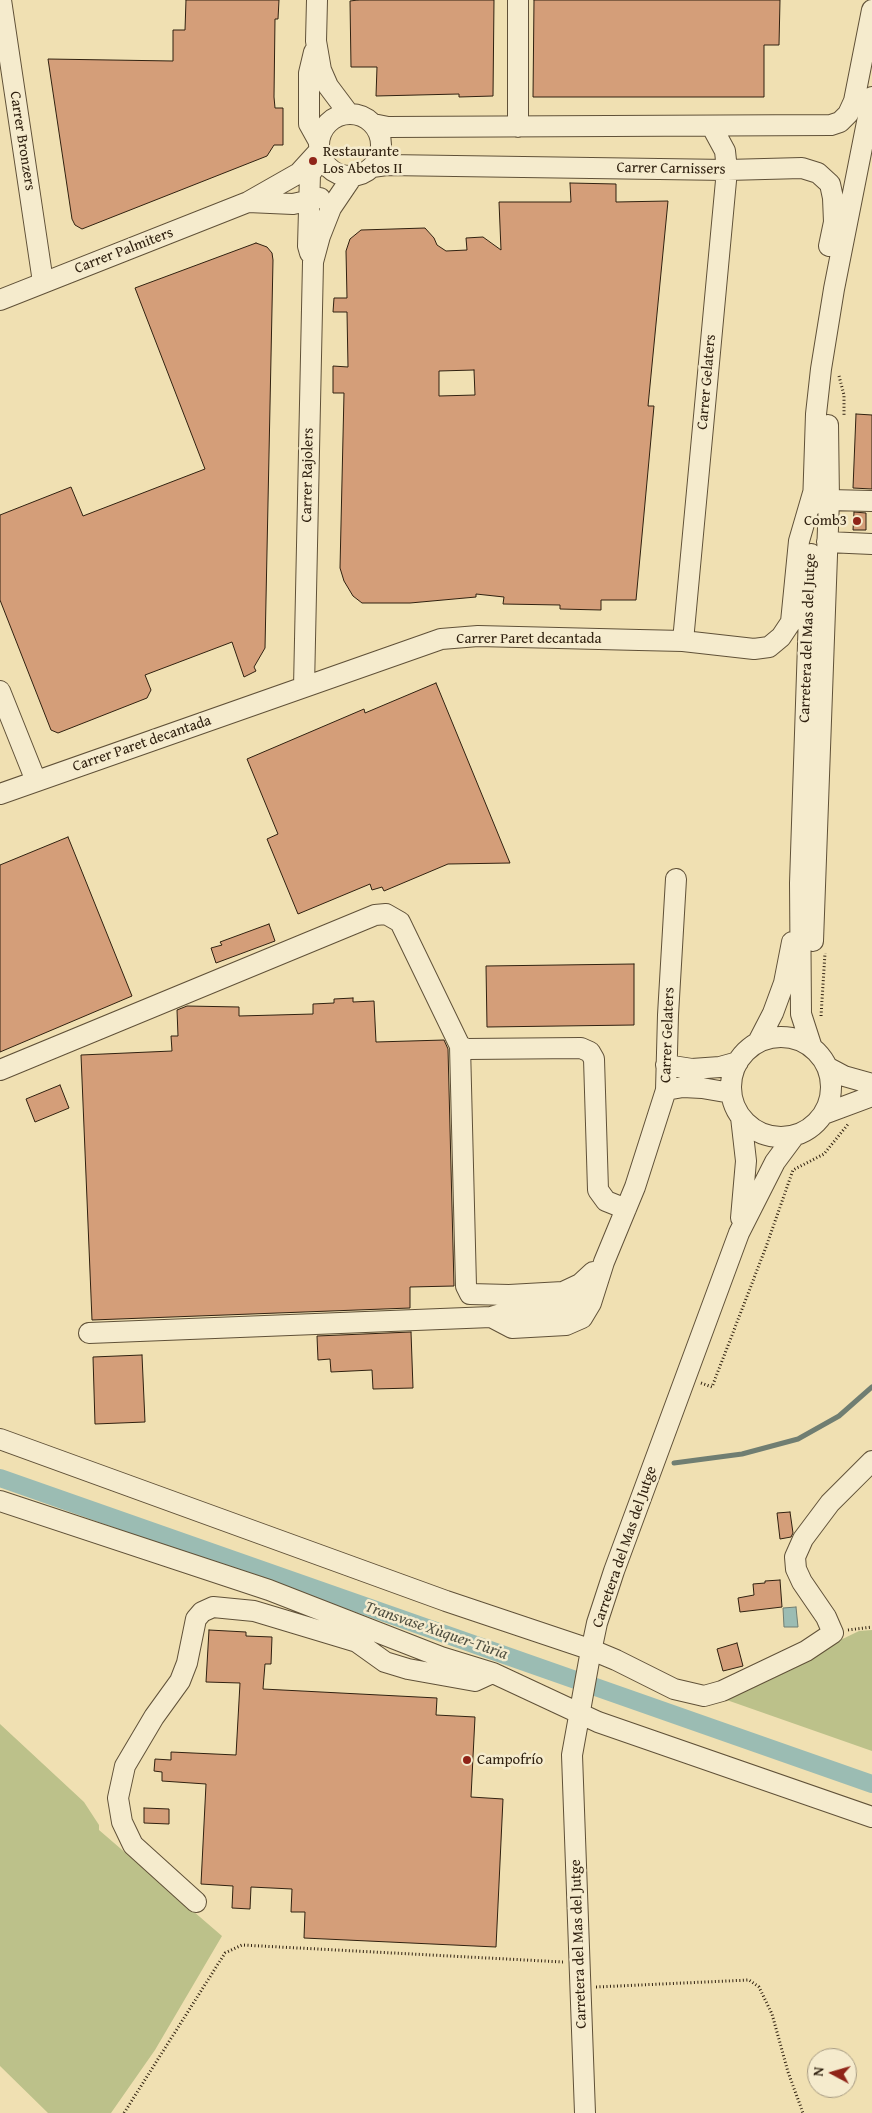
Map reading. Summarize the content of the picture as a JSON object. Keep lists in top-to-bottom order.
{
  "streets": {
    "street": [
      "Carrer Bronzers",
      "Carrer Carnissers",
      "Carrer Palmiters",
      "Carrer Gelaters",
      "Carrer Rajolers",
      "Carretera del Mas del Jutge",
      "Carrer Paret decantada"
    ]
  },
  "crossings": [
    ["Carrer Bronzers", "Carrer Palmiters"],
    ["Carrer Carnissers", "Carrer Palmiters"],
    ["Carrer Carnissers", "Carrer Gelaters"],
    ["Carrer Carnissers", "Carrer Rajolers"],
    ["Carrer Carnissers", "Carretera del Mas del Jutge"],
    ["Carrer Palmiters", "Carrer Rajolers"],
    ["Carrer Gelaters", "Carrer Paret decantada"],
    ["Carrer Rajolers", "Carrer Paret decantada"],
    ["Carretera del Mas del Jutge", "Carrer Paret decantada"]
  ],
  "water": ["Transvase Xùquer-Tùria"],
  "places": ["Restaurante Los Abetos II", "Comb3", "Campofrío"],
  "north": "left"
}
